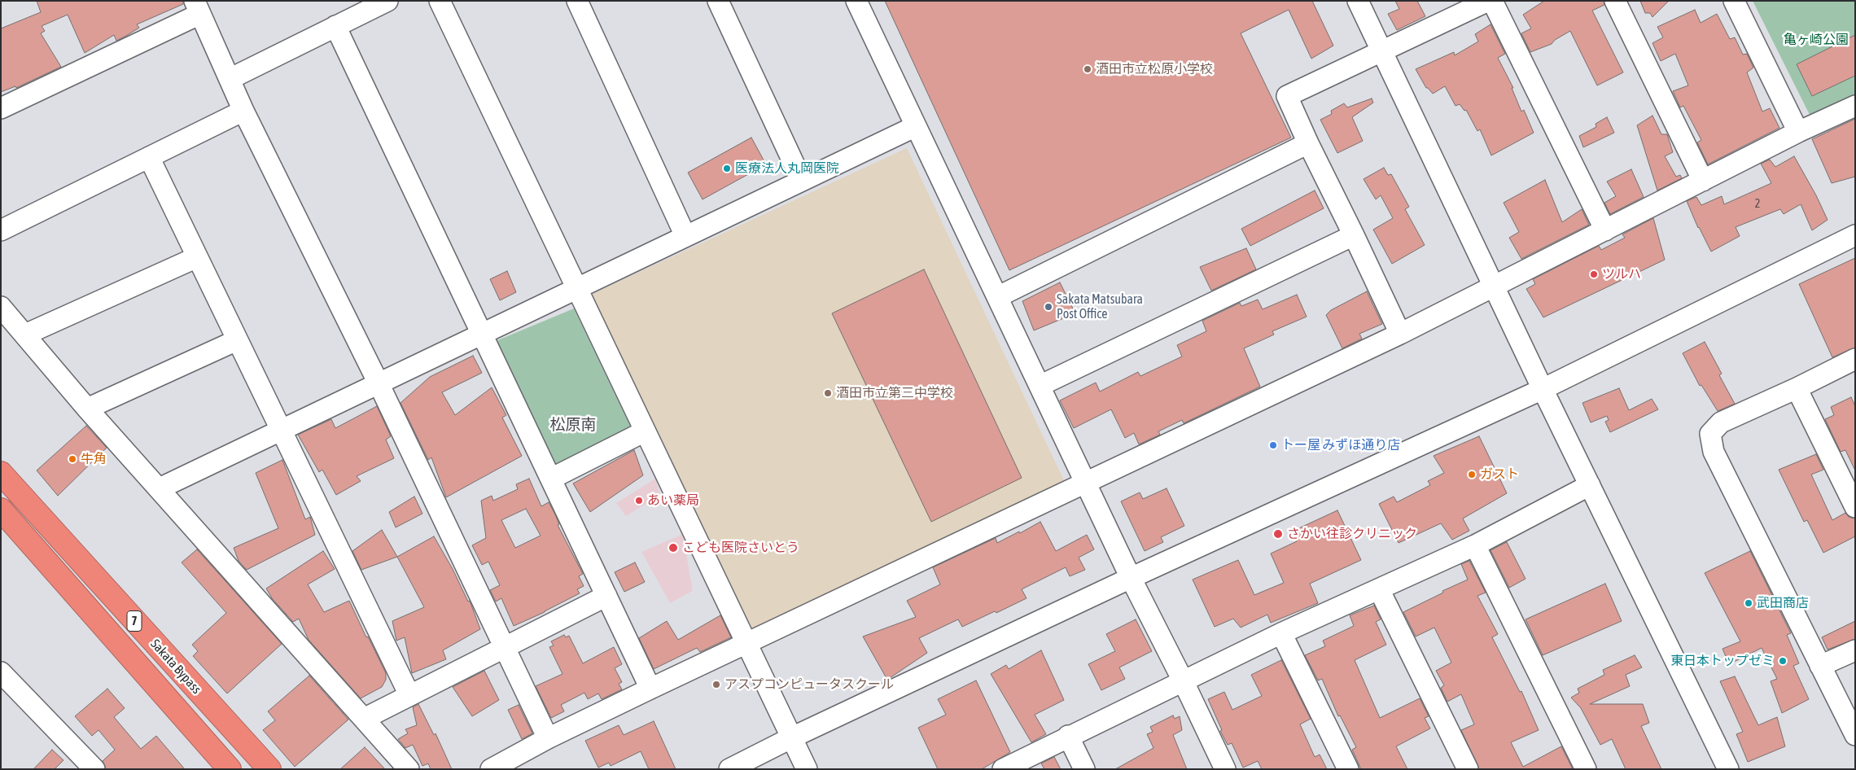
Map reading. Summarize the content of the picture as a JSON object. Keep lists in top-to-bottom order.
{
  "streets": {
    "highway": ["7", "Sakata Bypass"]
  },
  "districts": ["松原南"],
  "parks": ["亀ヶ崎公園"],
  "places": [
    "酒田市立松原小学校",
    "医療法人丸岡医院",
    "ツルハ",
    "Sakata Matsubara Post Office",
    "酒田市立第三中学校",
    "トー屋 みずほ通り店",
    "牛角",
    "ガスト",
    "あい薬局",
    "さかい往診クリニック",
    "こども医院さいとう",
    "武田商店",
    "東日本トップゼミ",
    "アスプコンピュータスクール"
  ],
  "house_numbers": ["2"]
}
